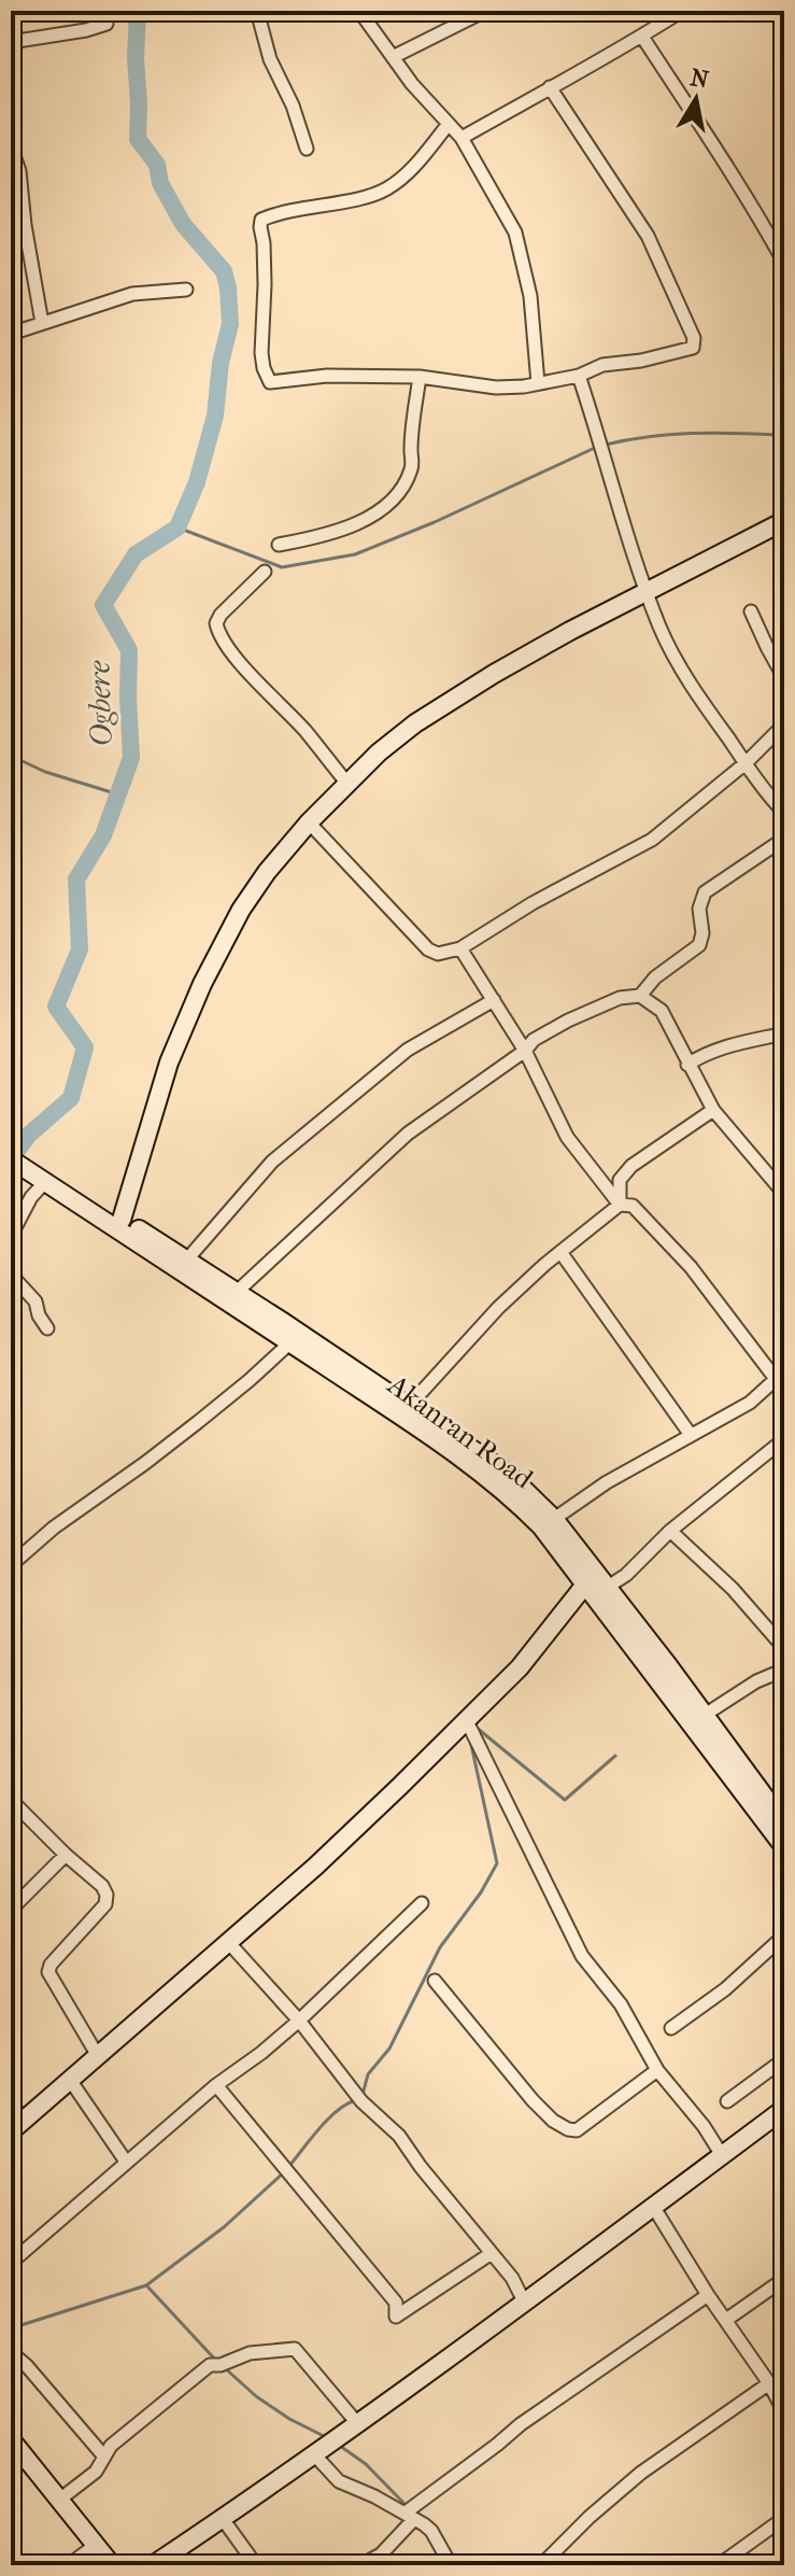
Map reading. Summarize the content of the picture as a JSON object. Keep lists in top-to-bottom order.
{
  "streets": {
    "street": ["Akanran Road"]
  },
  "water": ["Ogbere"],
  "north": "top"
}
